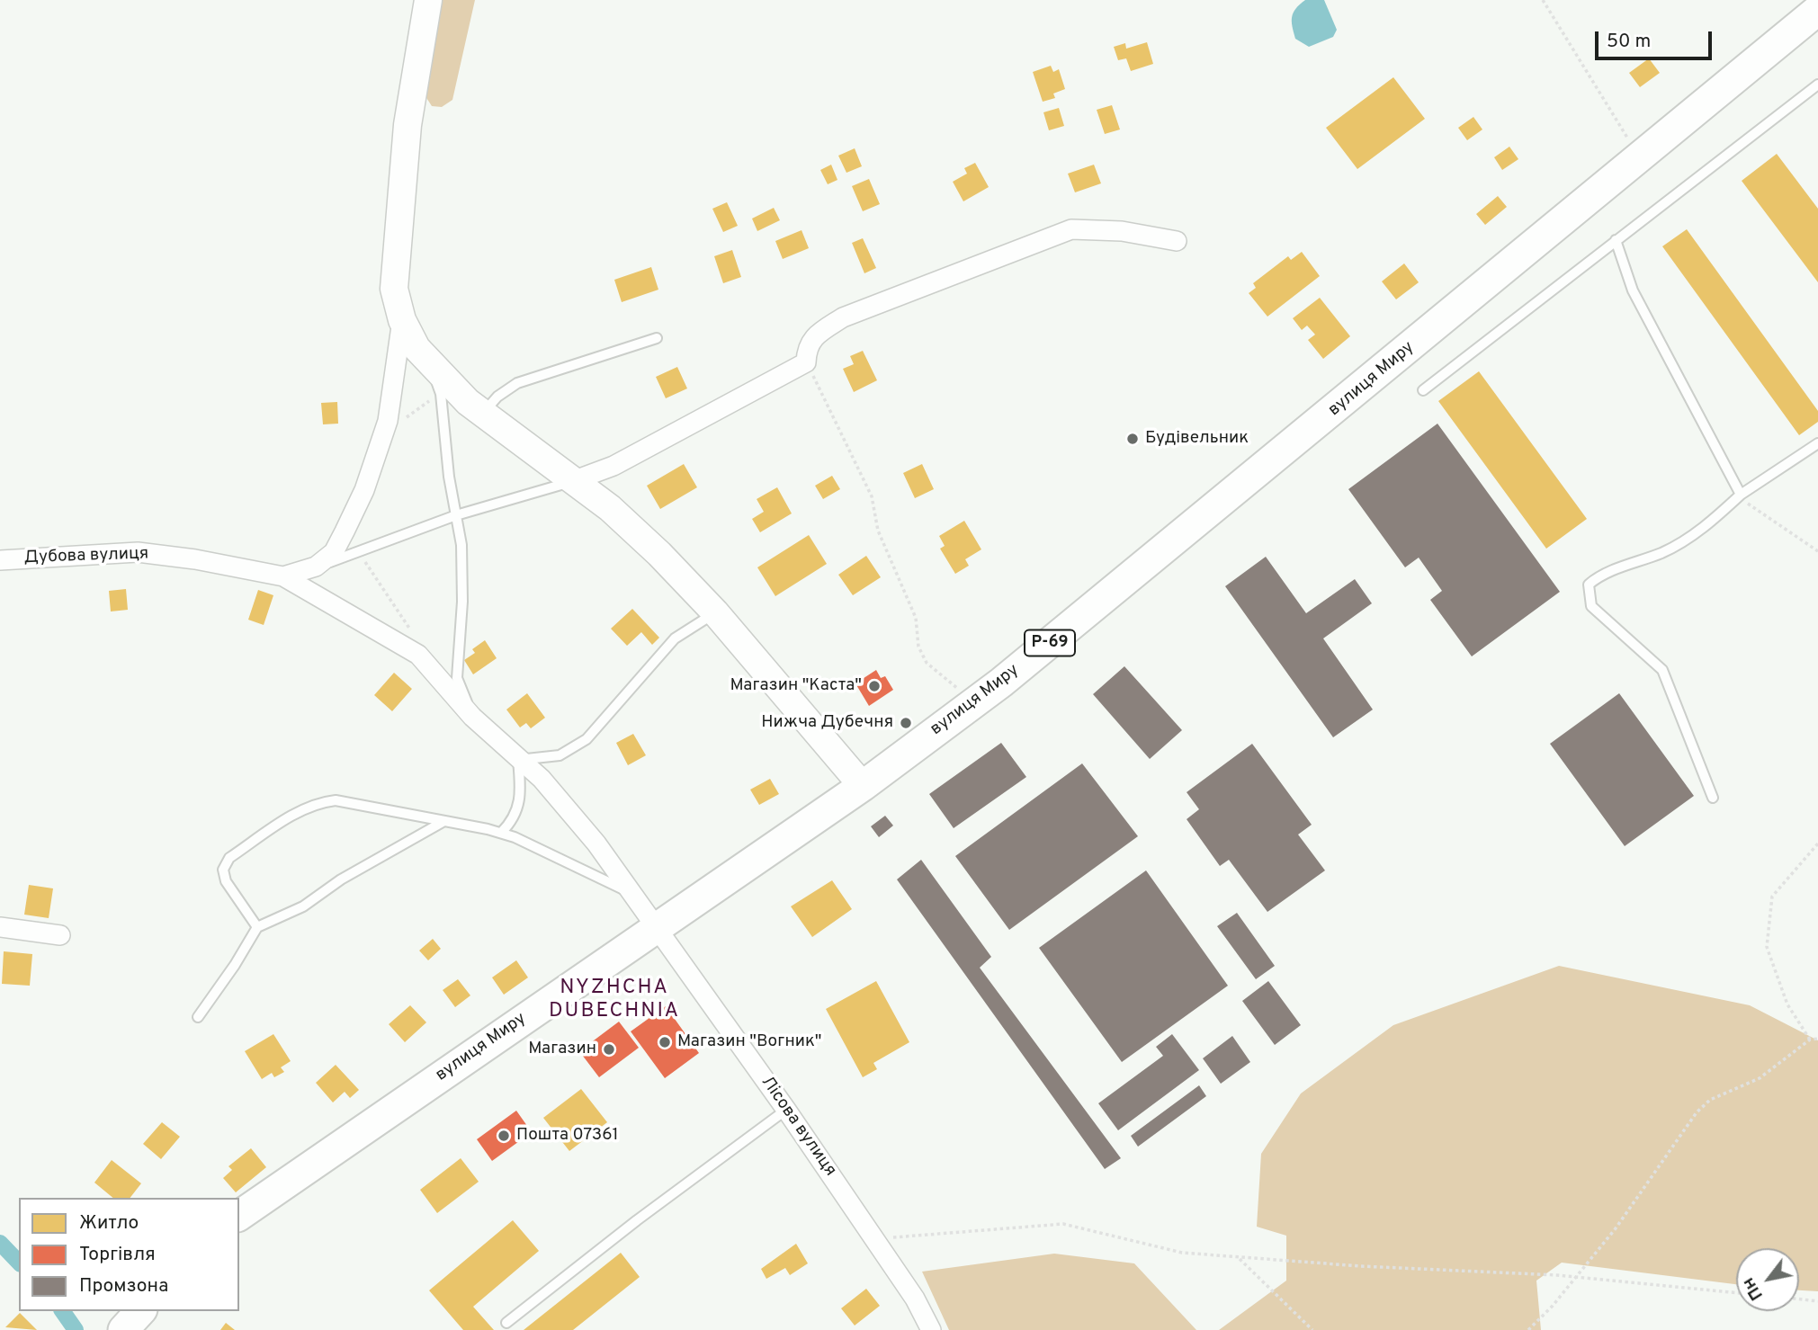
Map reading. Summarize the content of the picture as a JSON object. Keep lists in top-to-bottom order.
{
  "streets": {
    "main road": ["вулиця Миру", "Р-69"],
    "street": ["Дубова вулиця", "Лісова вулиця"]
  },
  "crossings": [
    ["вулиця Миру", "Лісова вулиця"],
    ["Дубова вулиця", "Лісова вулиця"]
  ],
  "districts": ["NYZHCHA DUBECHNIA"],
  "places": [
    "Будівельник",
    "Магазин \"Каста\"",
    "Нижча Дубечня",
    "Магазин \"Вогник\"",
    "Магазин",
    "Пошта 07361"
  ],
  "legend": ["Житло", "Торгівля", "Промзона"],
  "scale_bar": "50 m",
  "north": "bottom left"
}
